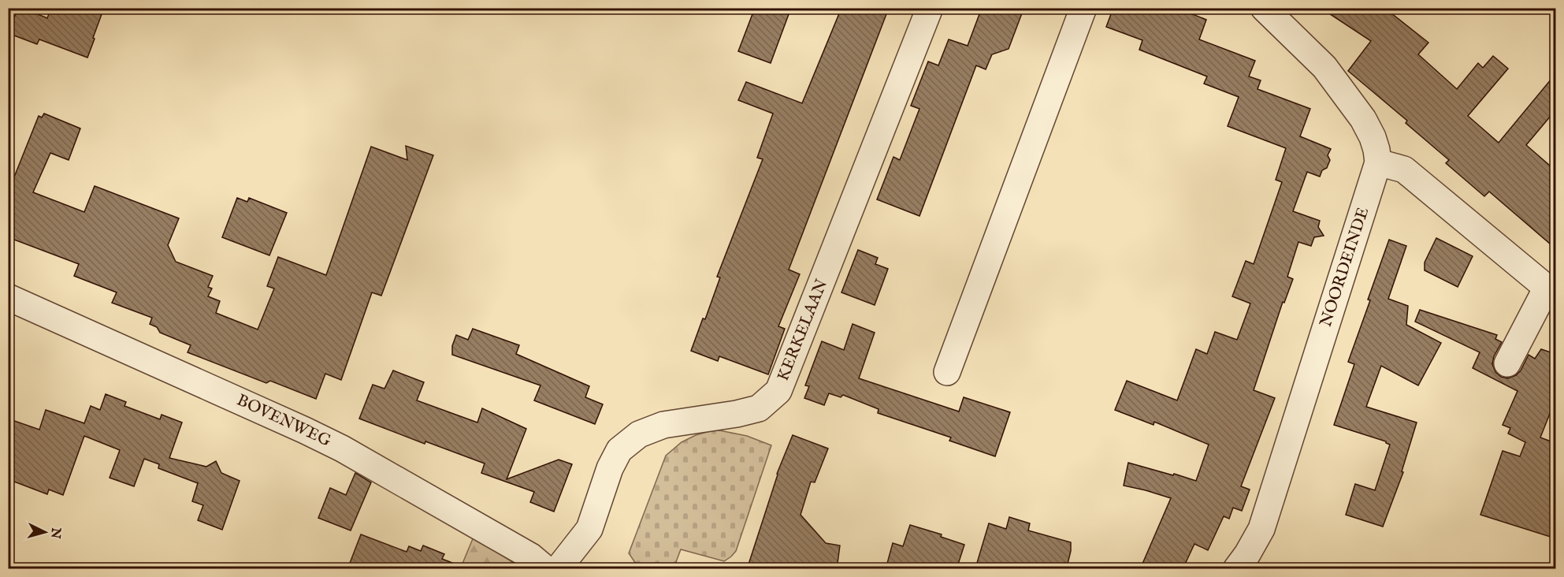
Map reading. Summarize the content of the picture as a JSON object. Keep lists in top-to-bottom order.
{
  "streets": {
    "street": ["NOORDEINDE", "KERKELAAN", "BOVENWEG"]
  },
  "north": "right"
}
